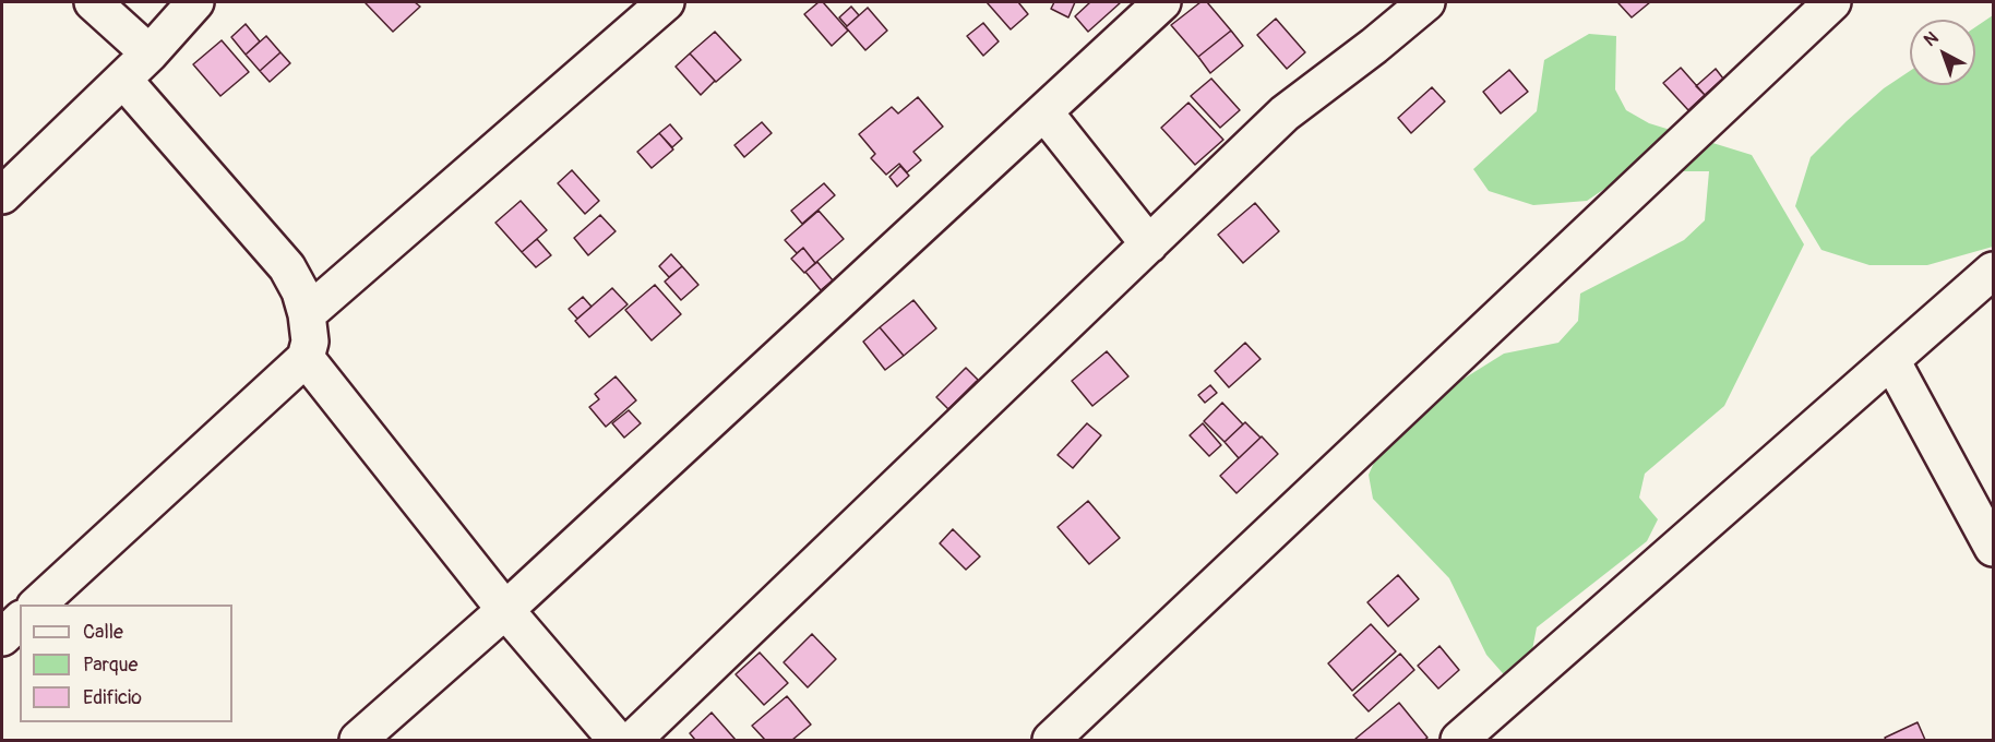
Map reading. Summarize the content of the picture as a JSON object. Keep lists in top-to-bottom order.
{
  "legend": ["Calle", "Parque", "Edificio"],
  "north": "top left"
}
